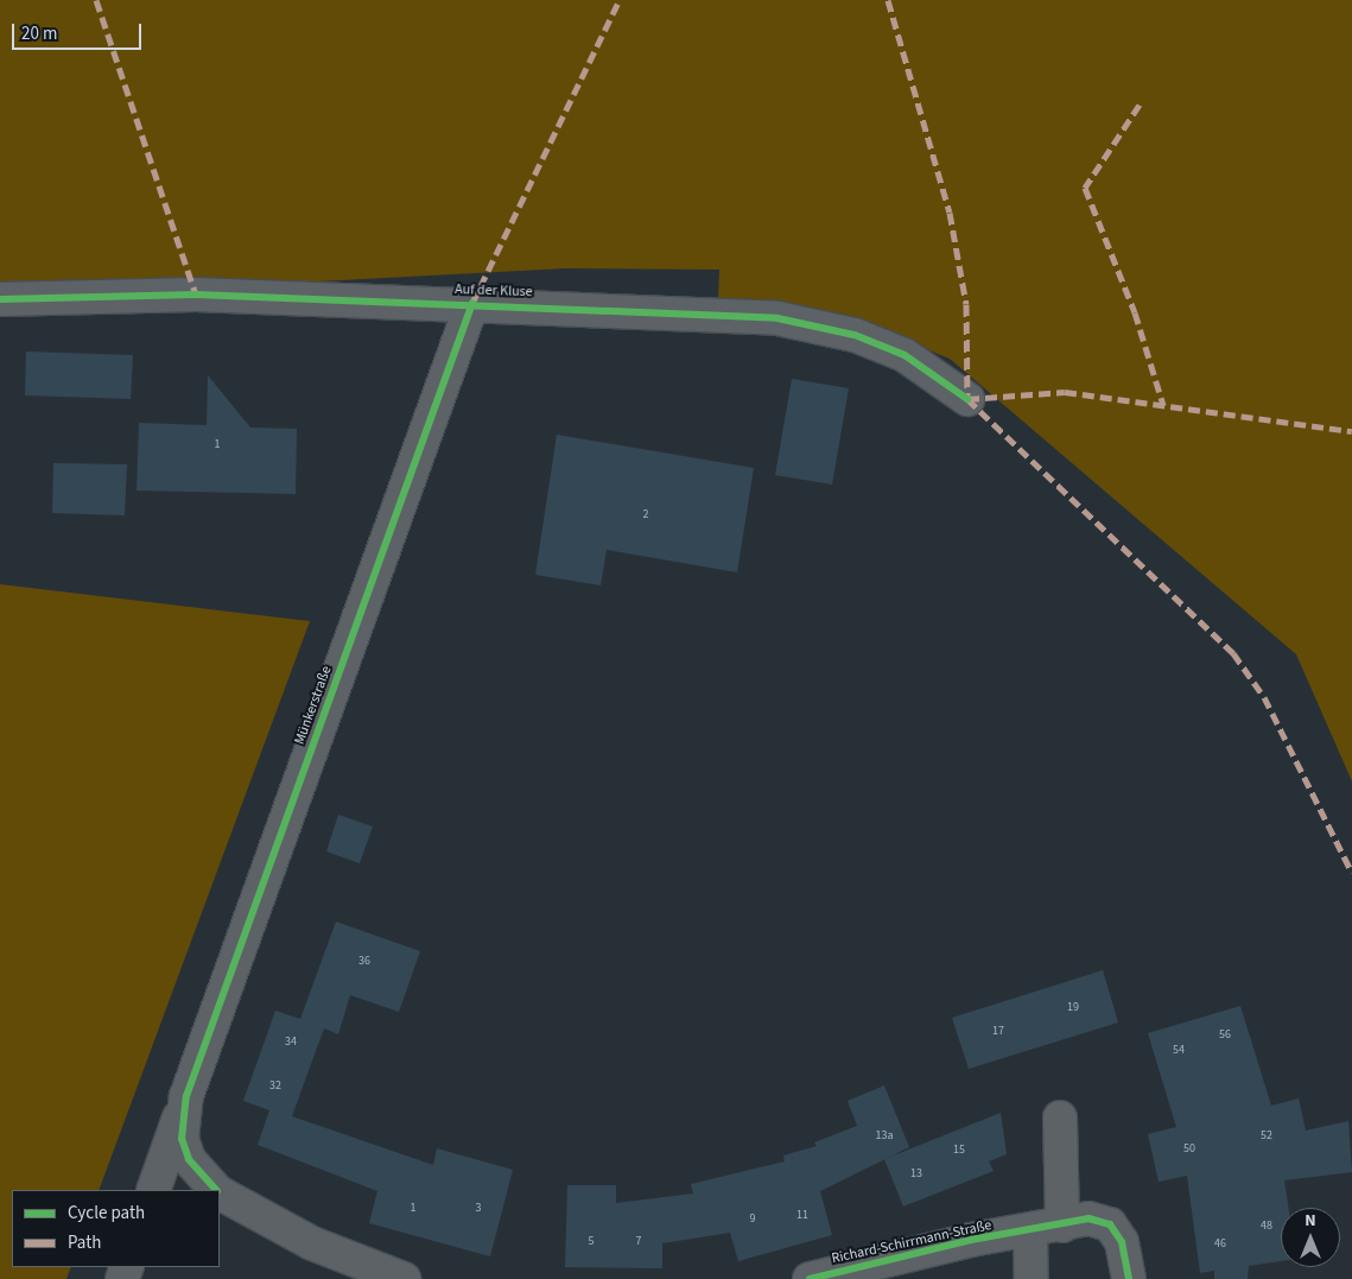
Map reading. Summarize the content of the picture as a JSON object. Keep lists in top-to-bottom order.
{
  "streets": {
    "street": ["Auf der Kluse", "Münkerstraße", "Richard-Schirrmann-Straße"]
  },
  "crossings": [
    ["Auf der Kluse", "Münkerstraße"]
  ],
  "house_numbers": [
    "1",
    "2",
    "36",
    "19",
    "17",
    "56",
    "34",
    "54",
    "32",
    "13a",
    "52",
    "50",
    "15",
    "13",
    "1",
    "3",
    "11",
    "9",
    "48",
    "5",
    "7",
    "46"
  ],
  "legend": ["Cycle path", "Path"],
  "scale_bar": "20 m",
  "north": "top"
}
